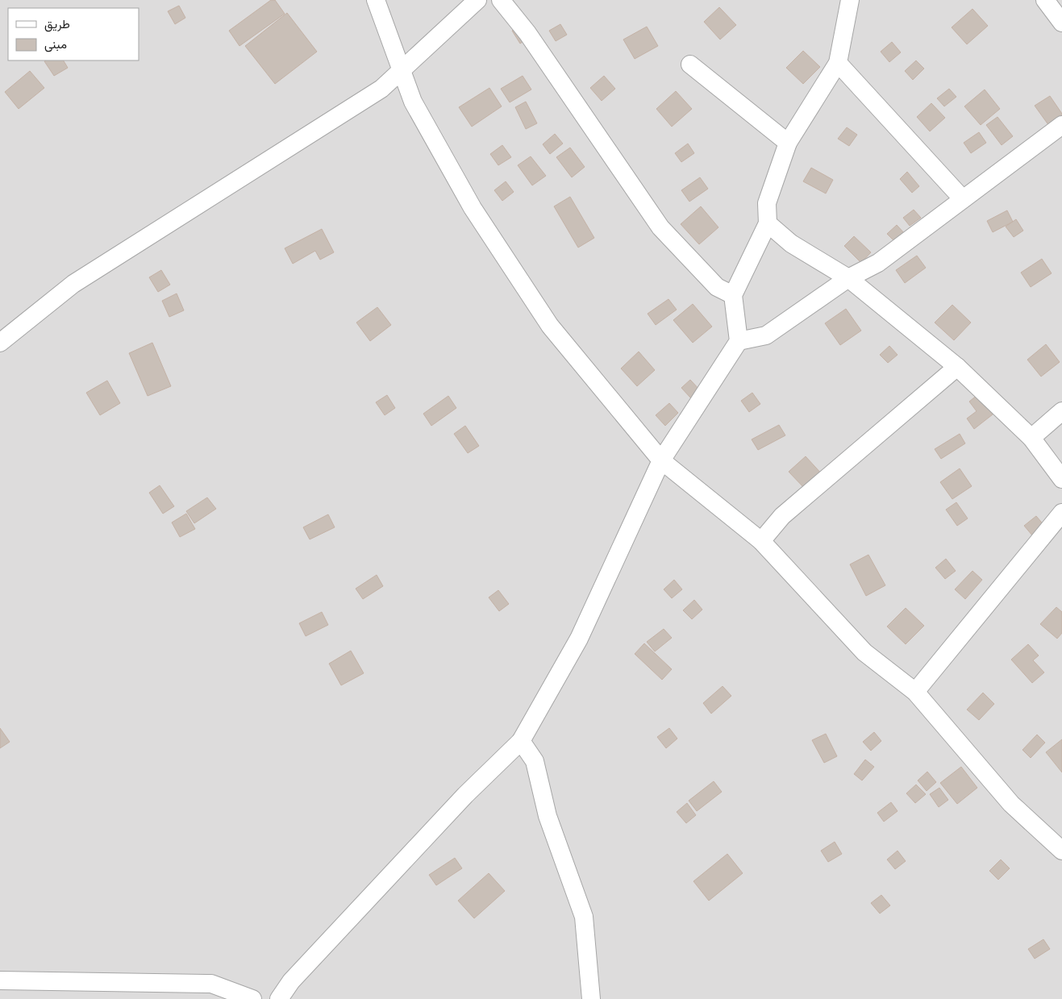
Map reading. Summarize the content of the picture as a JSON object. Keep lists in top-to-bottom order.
{
  "legend": ["طريق", "مبنى"]
}
